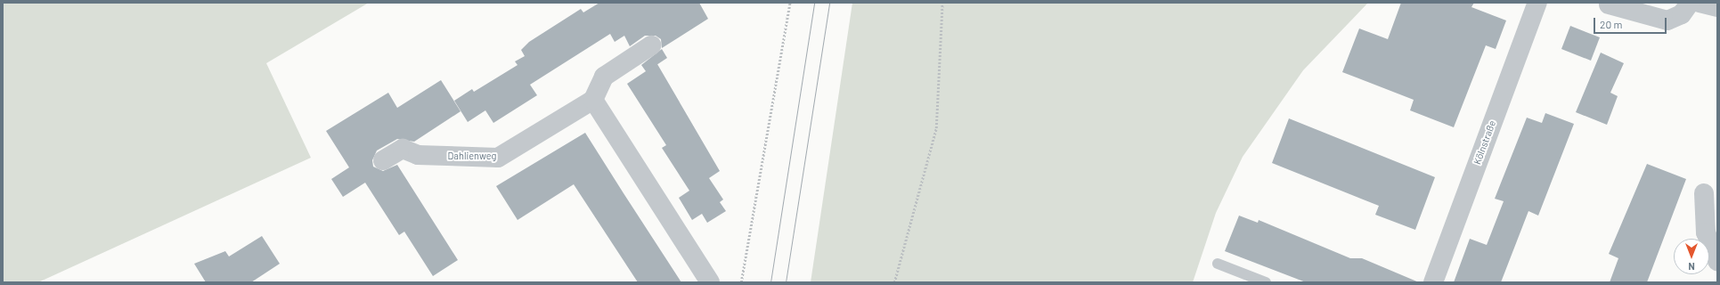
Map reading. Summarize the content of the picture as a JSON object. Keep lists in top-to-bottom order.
{
  "streets": {
    "street": ["Kölnstraße", "Dahlienweg"]
  },
  "scale_bar": "20 m",
  "north": "bottom"
}
